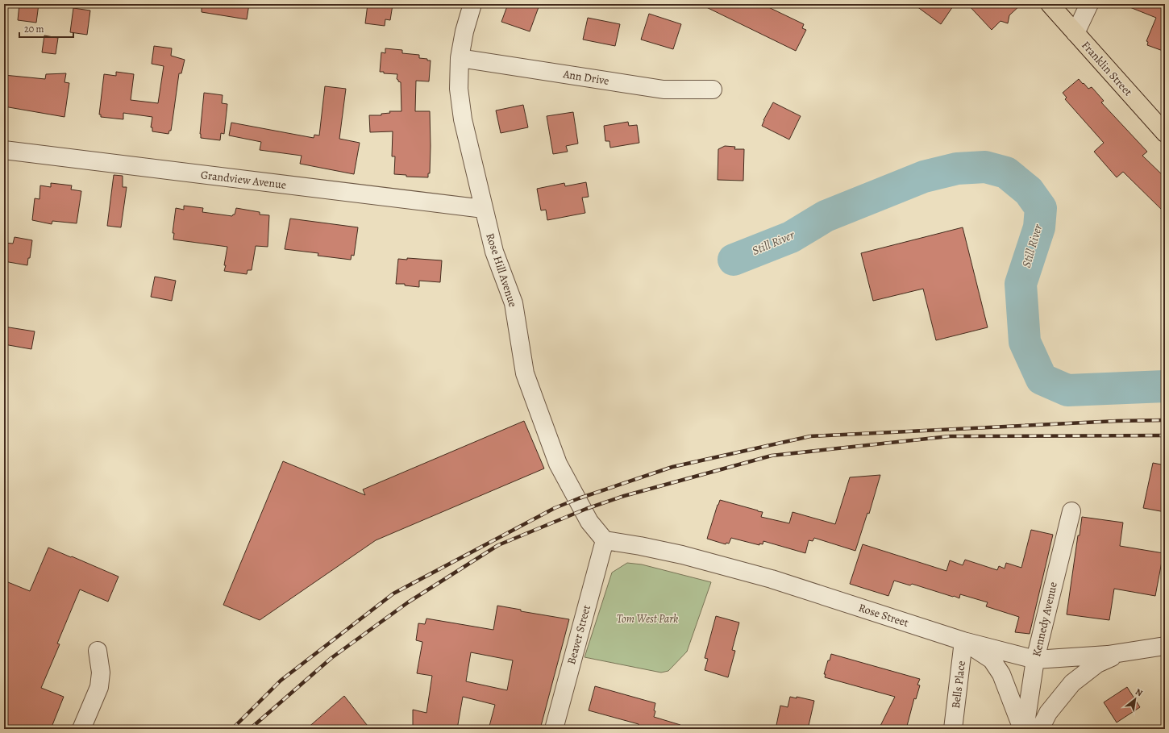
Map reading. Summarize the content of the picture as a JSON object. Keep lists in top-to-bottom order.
{
  "streets": {
    "main road": ["Franklin Street"],
    "street": [
      "Ann Drive",
      "Grandview Avenue",
      "Rose Hill Avenue",
      "Rose Street",
      "Kennedy Avenue",
      "Beaver Street",
      "Bells Place"
    ]
  },
  "crossings": [
    ["Ann Drive", "Rose Hill Avenue"],
    ["Grandview Avenue", "Rose Hill Avenue"],
    ["Rose Hill Avenue", "Rose Street"],
    ["Rose Hill Avenue", "Beaver Street"],
    ["Rose Street", "Kennedy Avenue"],
    ["Rose Street", "Beaver Street"],
    ["Rose Street", "Bells Place"]
  ],
  "water": ["Still River"],
  "parks": ["Tom West Park"],
  "scale_bar": "20 m",
  "north": "top right"
}
